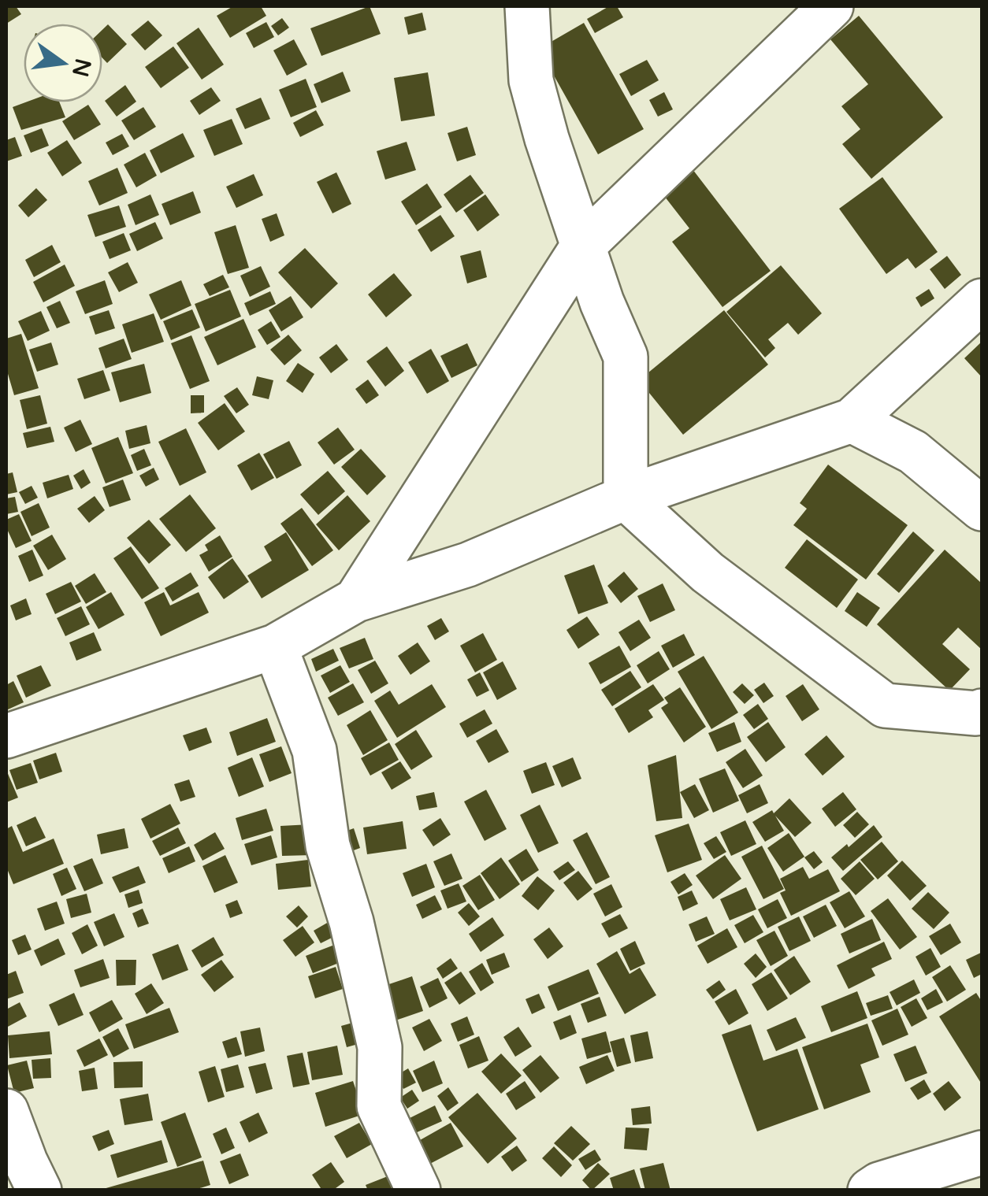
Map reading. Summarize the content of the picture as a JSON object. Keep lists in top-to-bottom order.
{
  "north": "right"
}
